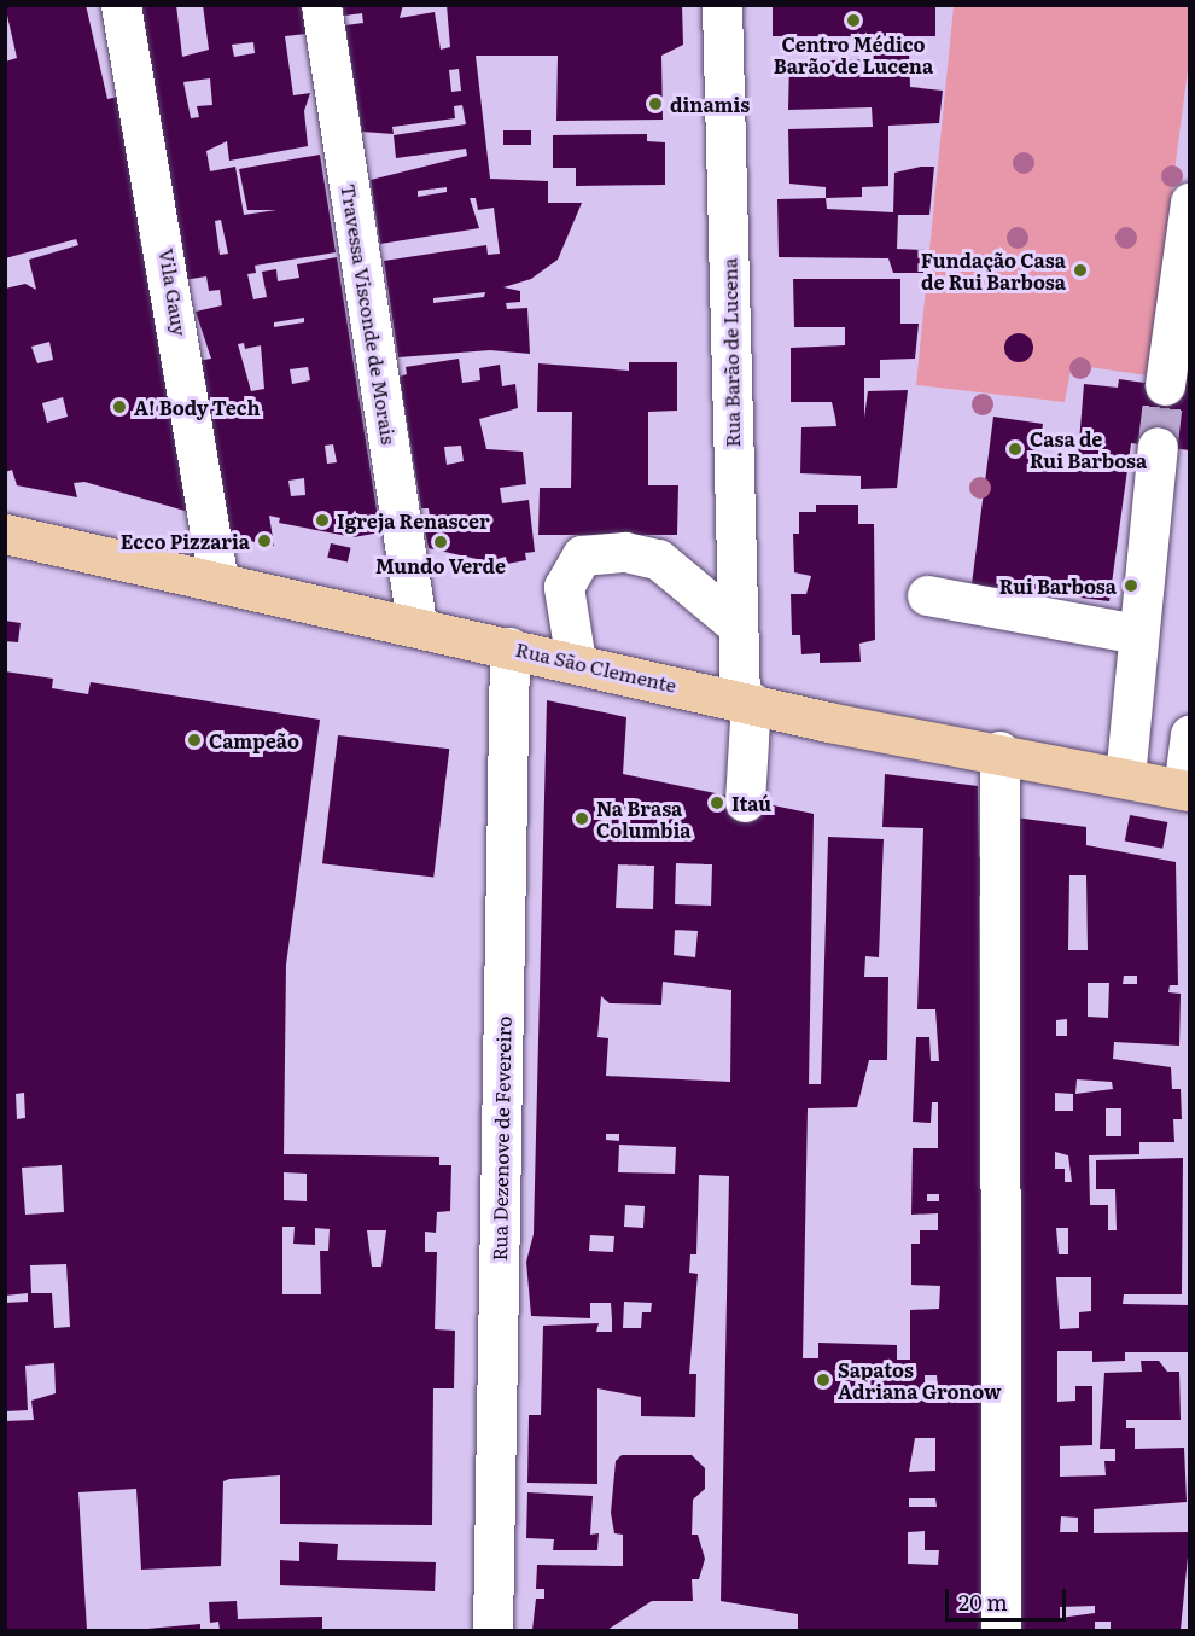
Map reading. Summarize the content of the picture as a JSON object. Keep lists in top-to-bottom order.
{
  "streets": {
    "main road": ["Rua São Clemente"],
    "street": [
      "Vila Gauy",
      "Travessa Visconde de Morais",
      "Rua Barão de Lucena",
      "Rua Dezenove de Fevereiro"
    ]
  },
  "crossings": [
    ["Vila Gauy", "Rua São Clemente"],
    ["Travessa Visconde de Morais", "Rua São Clemente"],
    ["Rua Barão de Lucena", "Rua São Clemente"],
    ["Rua São Clemente", "Rua Dezenove de Fevereiro"]
  ],
  "places": [
    "Centro Médico Barão de Lucena",
    "dinamis",
    "Fundação Casa de Rui Barbosa",
    "A! Body Tech",
    "Casa de Rui Barbosa",
    "Igreja Renascer",
    "Ecco Pizzaria",
    "Mundo Verde",
    "Rui Barbosa",
    "Campeão",
    "Itaú",
    "Na Brasa Columbia",
    "Sapatos Adriana Gronow"
  ],
  "scale_bar": "20 m"
}
